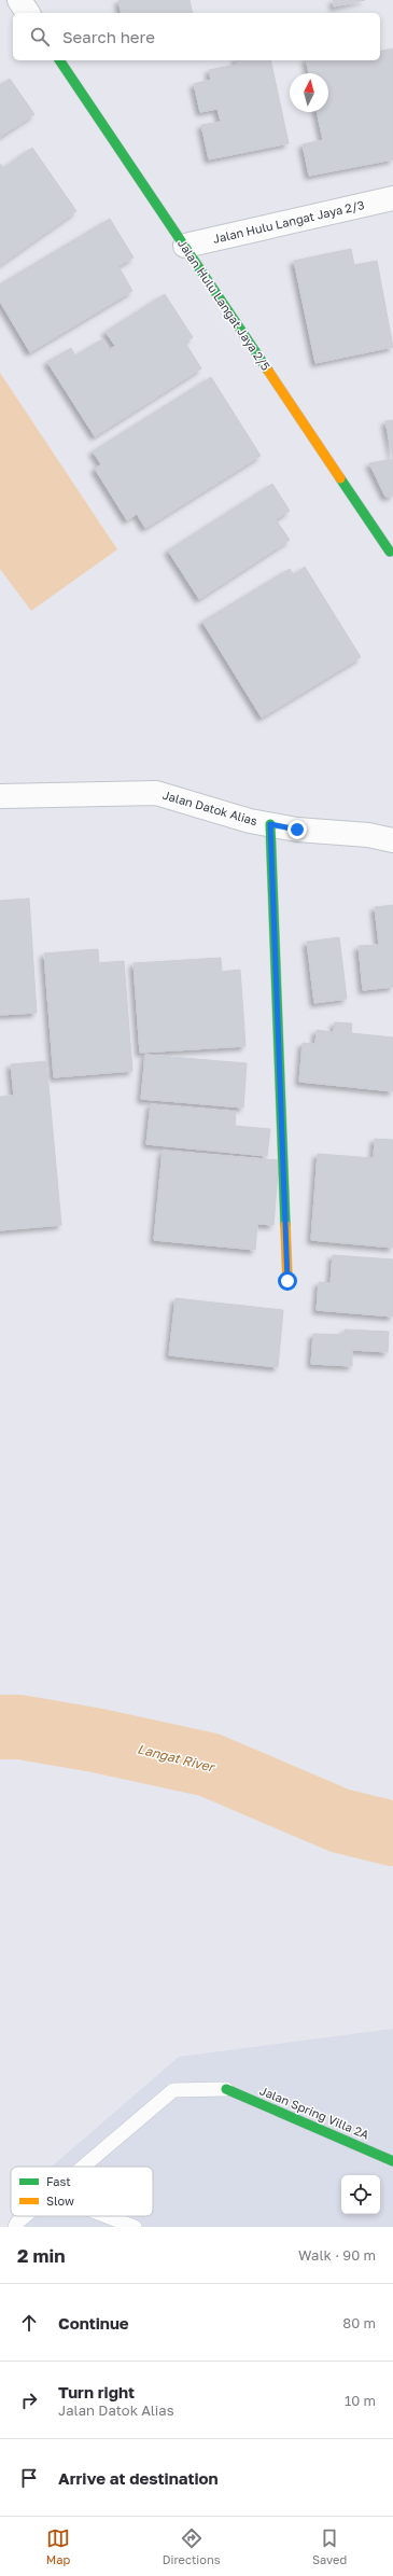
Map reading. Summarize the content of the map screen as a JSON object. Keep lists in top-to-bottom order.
{
  "streets": {
    "street": [
      "Jalan Hulu Langat Jaya 2/3",
      "Jalan Hulu Langat Jaya 2/5",
      "Jalan Datok Alias",
      "Jalan Spring Villa 2A"
    ]
  },
  "crossings": [
    ["Jalan Hulu Langat Jaya 2/3", "Jalan Hulu Langat Jaya 2/5"]
  ],
  "water": ["Langat River"],
  "legend": ["Fast", "Slow"],
  "north": "top",
  "page": {
    "search": "Search here",
    "heading": ["2 min", "Walk · 90 m"],
    "list": [
      ["Continue", "80 m"],
      ["Turn right", "Jalan Datok Alias", "10 m"],
      "Arrive at destination"
    ],
    "nav": ["Map", "Directions", "Saved"]
  }
}
